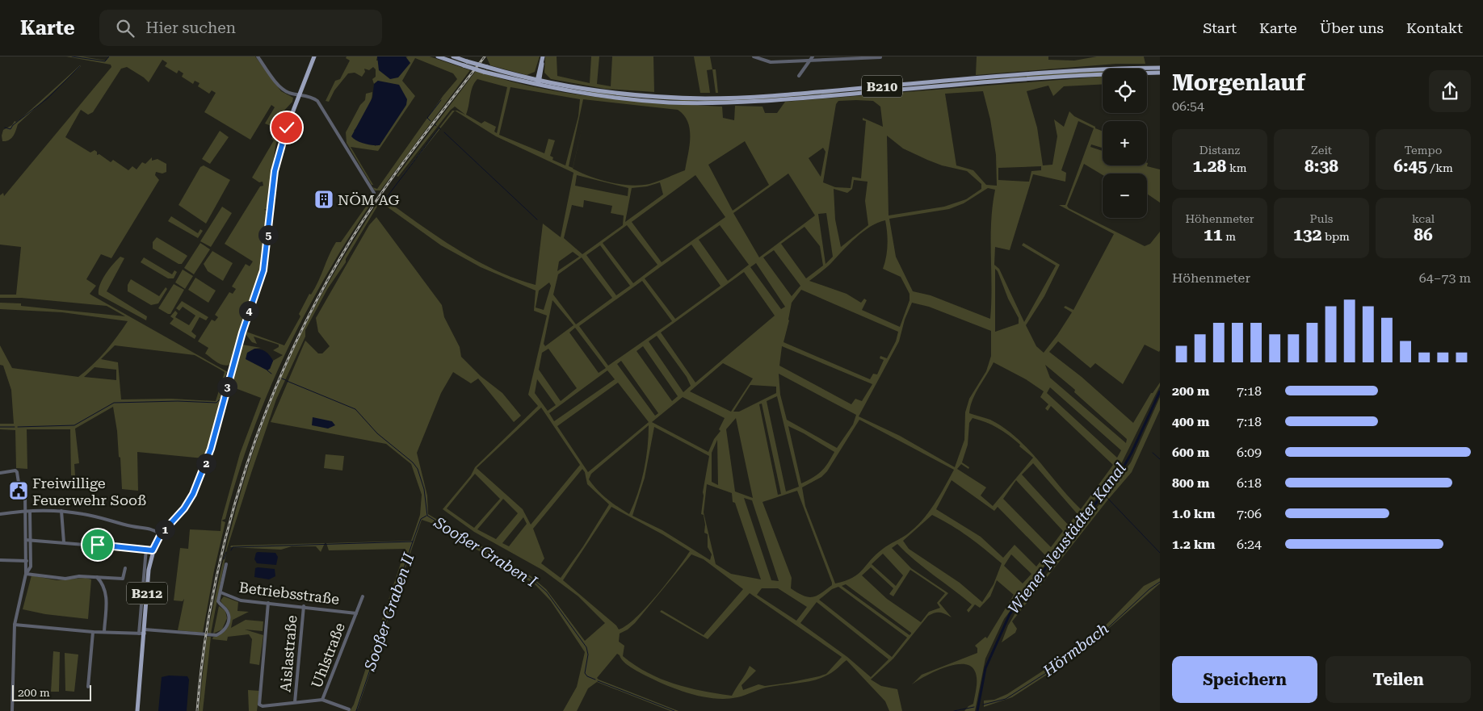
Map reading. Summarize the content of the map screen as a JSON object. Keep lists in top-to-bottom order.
{
  "streets": {
    "main road": ["B210", "B212"],
    "street": ["Betriebsstraße", "Aislastraße", "Uhlstraße"]
  },
  "crossings": [
    ["Betriebsstraße", "Aislastraße"],
    ["Betriebsstraße", "Uhlstraße"]
  ],
  "water": [
    "Wiener Neustädter Kanal",
    "Sooßer Graben I",
    "Sooßer Graben II",
    "Hörmbach"
  ],
  "places": {
    "building": ["NÖM AG"],
    "public building": ["Freiwillige Feuerwehr Sooß"]
  },
  "scale_bar": "200 m",
  "page": {
    "header": "Karte",
    "search": "Hier suchen",
    "nav": [
      "Start",
      "Karte",
      "Über uns",
      "Kontakt"
    ],
    "heading": ["Morgenlauf", "06:54"],
    "map_buttons": ["+", "−"],
    "stats": [
      ["Distanz", "1.28 km"],
      ["Zeit", "8:38"],
      ["Tempo", "6:45 /km"],
      ["Höhenmeter", "11 m"],
      ["Puls", "132 bpm"],
      ["kcal", "86"]
    ],
    "pins": [
      "5",
      "4",
      "3",
      "2",
      "1"
    ],
    "chart": ["Höhenmeter", "64–73 m"],
    "list": [
      {
        "name": "200 m",
        "note": "7:18"
      },
      {
        "name": "400 m",
        "note": "7:18"
      },
      {
        "name": "600 m",
        "note": "6:09"
      },
      {
        "name": "800 m",
        "note": "6:18"
      },
      {
        "name": "1.0 km",
        "note": "7:06"
      },
      {
        "name": "1.2 km",
        "note": "6:24"
      }
    ],
    "buttons": ["Speichern", "Teilen"],
    "scale": "200 m"
  }
}
